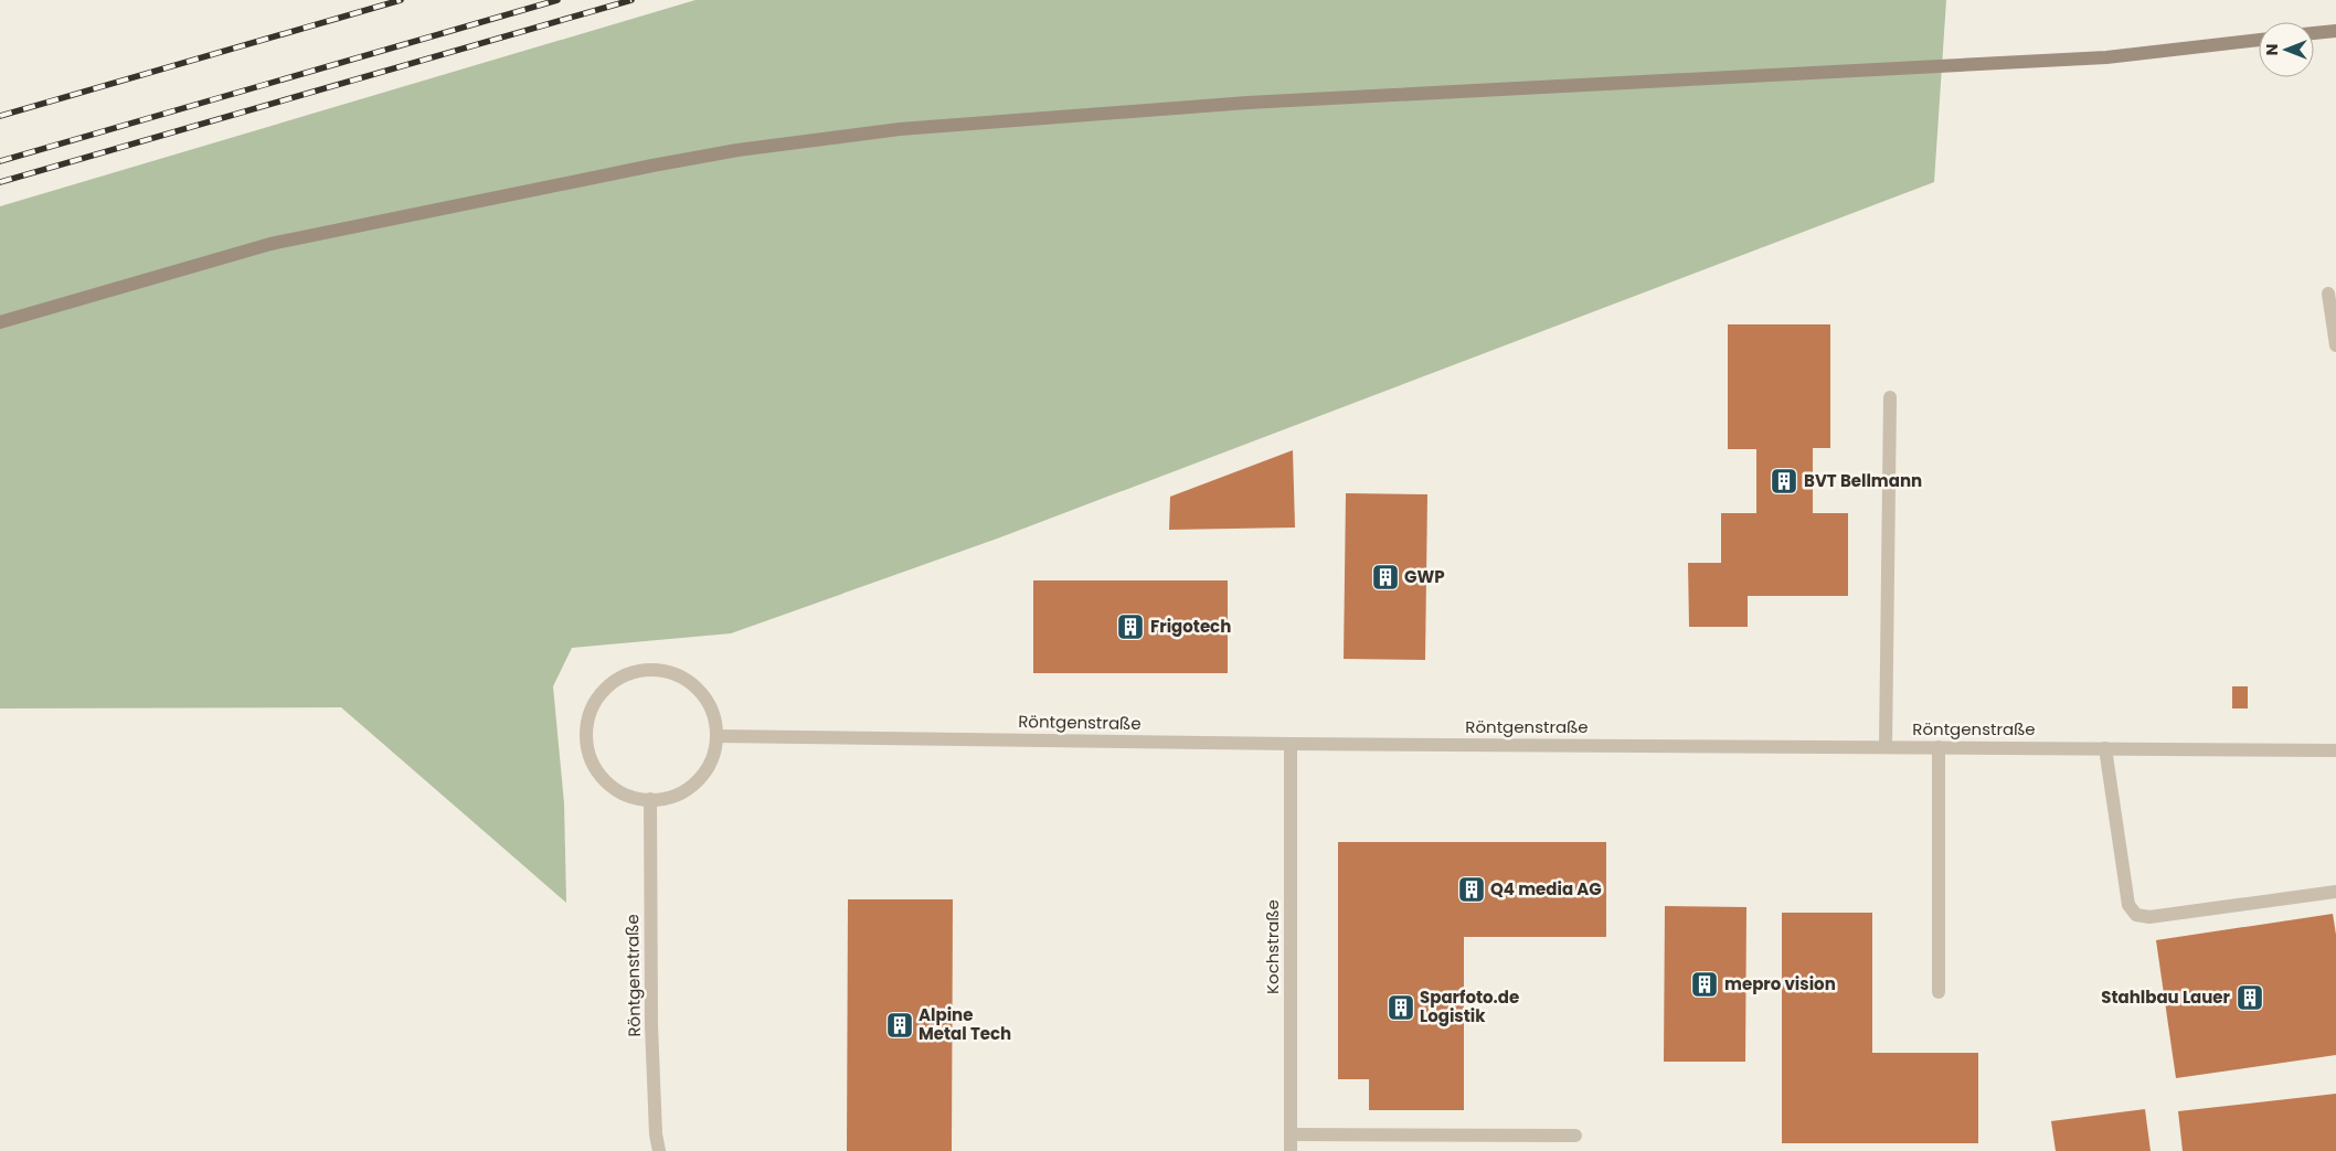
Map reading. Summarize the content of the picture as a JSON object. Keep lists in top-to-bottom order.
{
  "streets": {
    "street": ["Röntgenstraße", "Kochstraße"]
  },
  "crossings": [
    ["Röntgenstraße", "Kochstraße"]
  ],
  "places": {
    "building": [
      "BVT Bellmann",
      "GWP",
      "Frigotech",
      "Q4 media AG",
      "mepro vision",
      "Stahlbau Lauer",
      "Sparfoto.de Logistik",
      "Alpine Metal Tech"
    ]
  },
  "north": "left"
}
